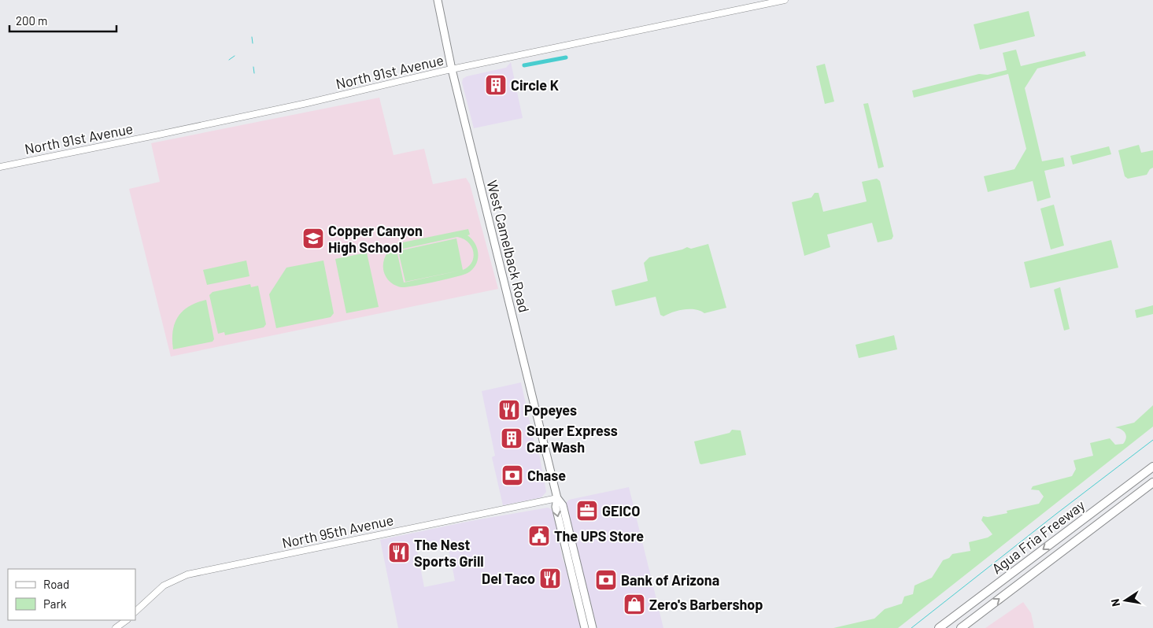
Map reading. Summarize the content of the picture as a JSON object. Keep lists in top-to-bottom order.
{
  "streets": {
    "highway": ["Agua Fria Freeway"],
    "main road": ["North 91st Avenue", "West Camelback Road", "North 95th Avenue"]
  },
  "crossings": [
    ["North 91st Avenue", "West Camelback Road"],
    ["West Camelback Road", "North 95th Avenue"]
  ],
  "places": {
    "building": ["Circle K", "Super Express Car Wash"],
    "school or university": ["Copper Canyon High School"],
    "restaurant": ["Popeyes", "The Nest Sports Grill", "Del Taco"],
    "bank": ["Chase", "Bank of Arizona"],
    "office": ["GEICO"],
    "public building": ["The UPS Store"],
    "shop": ["Zero's Barbershop"]
  },
  "legend": ["Road", "Park"],
  "scale_bar": "200 m",
  "north": "left"
}
